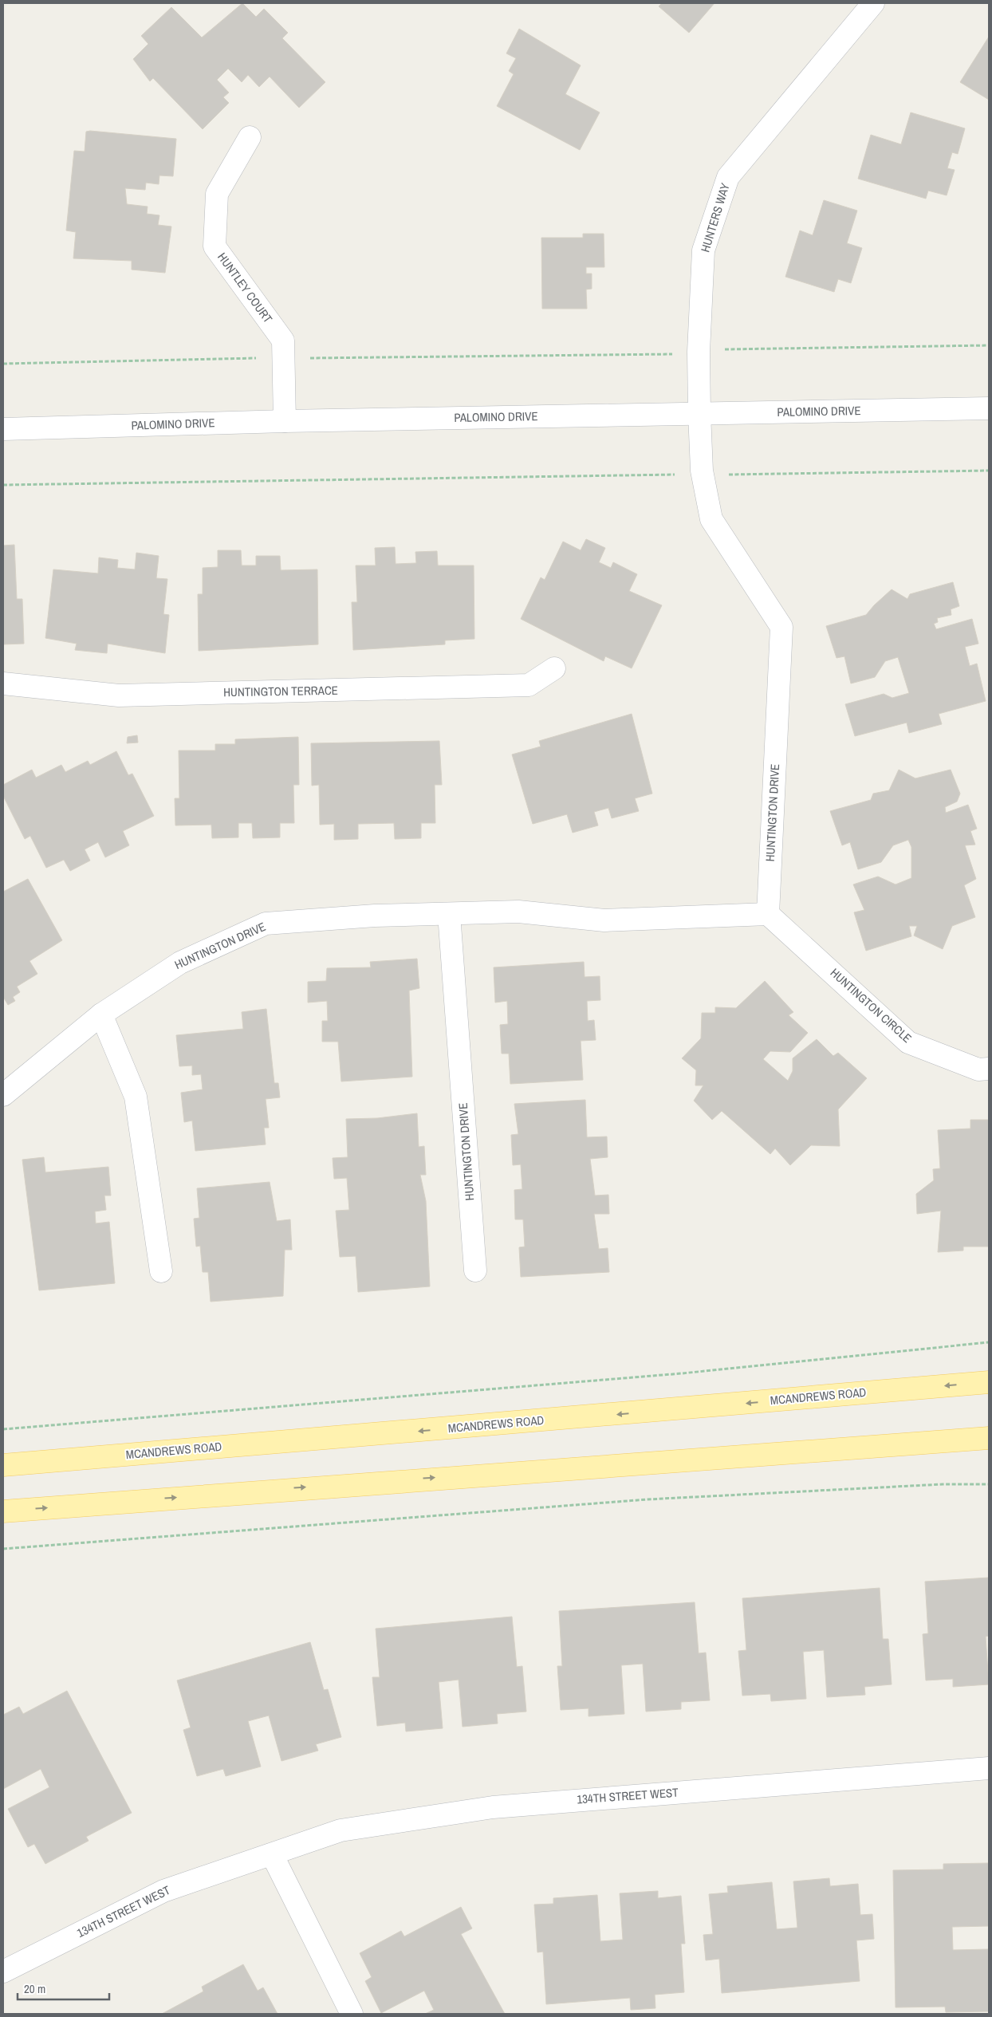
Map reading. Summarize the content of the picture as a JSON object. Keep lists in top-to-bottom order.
{
  "streets": {
    "main road": ["MCANDREWS ROAD"],
    "street": [
      "HUNTERS WAY",
      "HUNTLEY COURT",
      "PALOMINO DRIVE",
      "HUNTINGTON TERRACE",
      "HUNTINGTON DRIVE",
      "HUNTINGTON CIRCLE",
      "134TH STREET WEST"
    ]
  },
  "crossings": [
    ["HUNTERS WAY", "PALOMINO DRIVE"],
    ["HUNTERS WAY", "HUNTINGTON DRIVE"],
    ["HUNTLEY COURT", "PALOMINO DRIVE"],
    ["PALOMINO DRIVE", "HUNTINGTON DRIVE"],
    ["HUNTINGTON DRIVE", "HUNTINGTON CIRCLE"]
  ],
  "scale_bar": "20 m"
}
